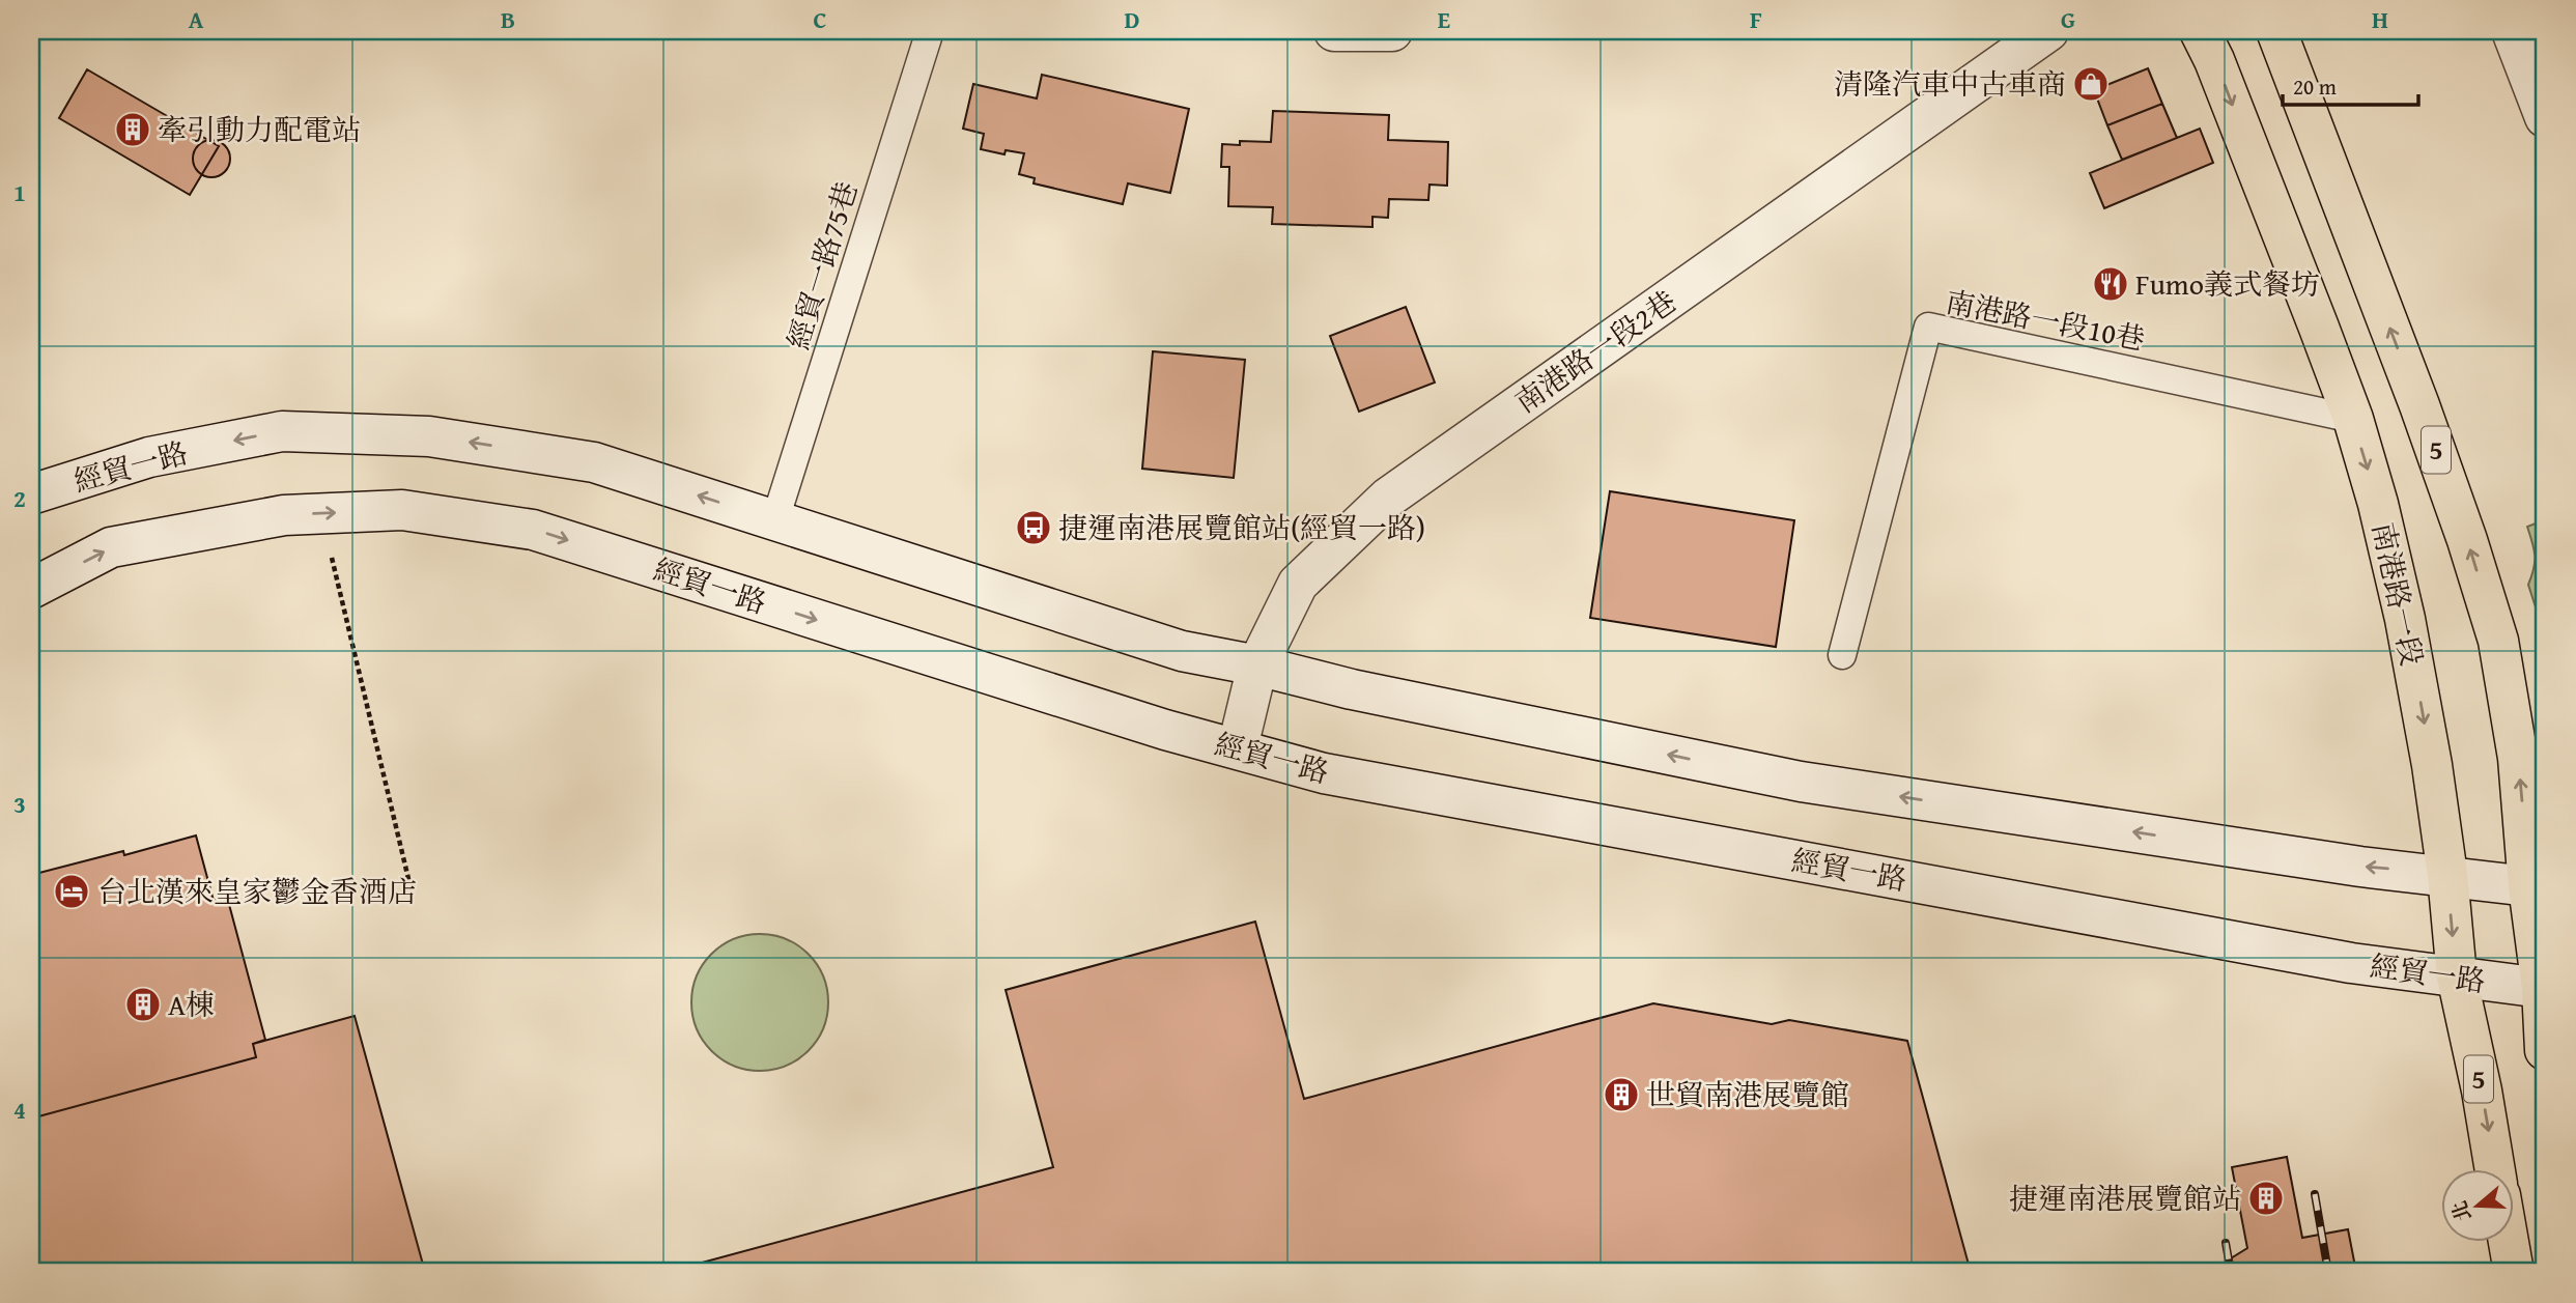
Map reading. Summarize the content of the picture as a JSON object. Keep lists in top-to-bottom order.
{
  "streets": {
    "main road": ["5", "南港路一段"],
    "street": ["南港路一段2巷", "經貿一路"],
    "lane": ["經貿一路75巷", "南港路一段10巷"]
  },
  "crossings": [
    ["經貿一路75巷", "經貿一路"],
    ["南港路一段10巷", "南港路一段"],
    ["南港路一段2巷", "經貿一路"],
    ["5", "經貿一路"],
    ["經貿一路", "南港路一段"]
  ],
  "places": {
    "shop": ["清隆汽車中古車商"],
    "building": [
      "牽引動力配電站",
      "A棟",
      "世貿南港展覽館",
      "捷運南港展覽館站"
    ],
    "restaurant": ["Fumo義式餐坊"],
    "bus stop": ["捷運南港展覽館站(經貿一路)"],
    "hotel": ["台北漢來皇家鬱金香酒店"]
  },
  "scale_bar": "20 m",
  "north": "left",
  "grid": {
    "columns": [
      "A",
      "B",
      "C",
      "D",
      "E",
      "F",
      "G",
      "H"
    ],
    "rows": [
      "1",
      "2",
      "3",
      "4"
    ]
  }
}
